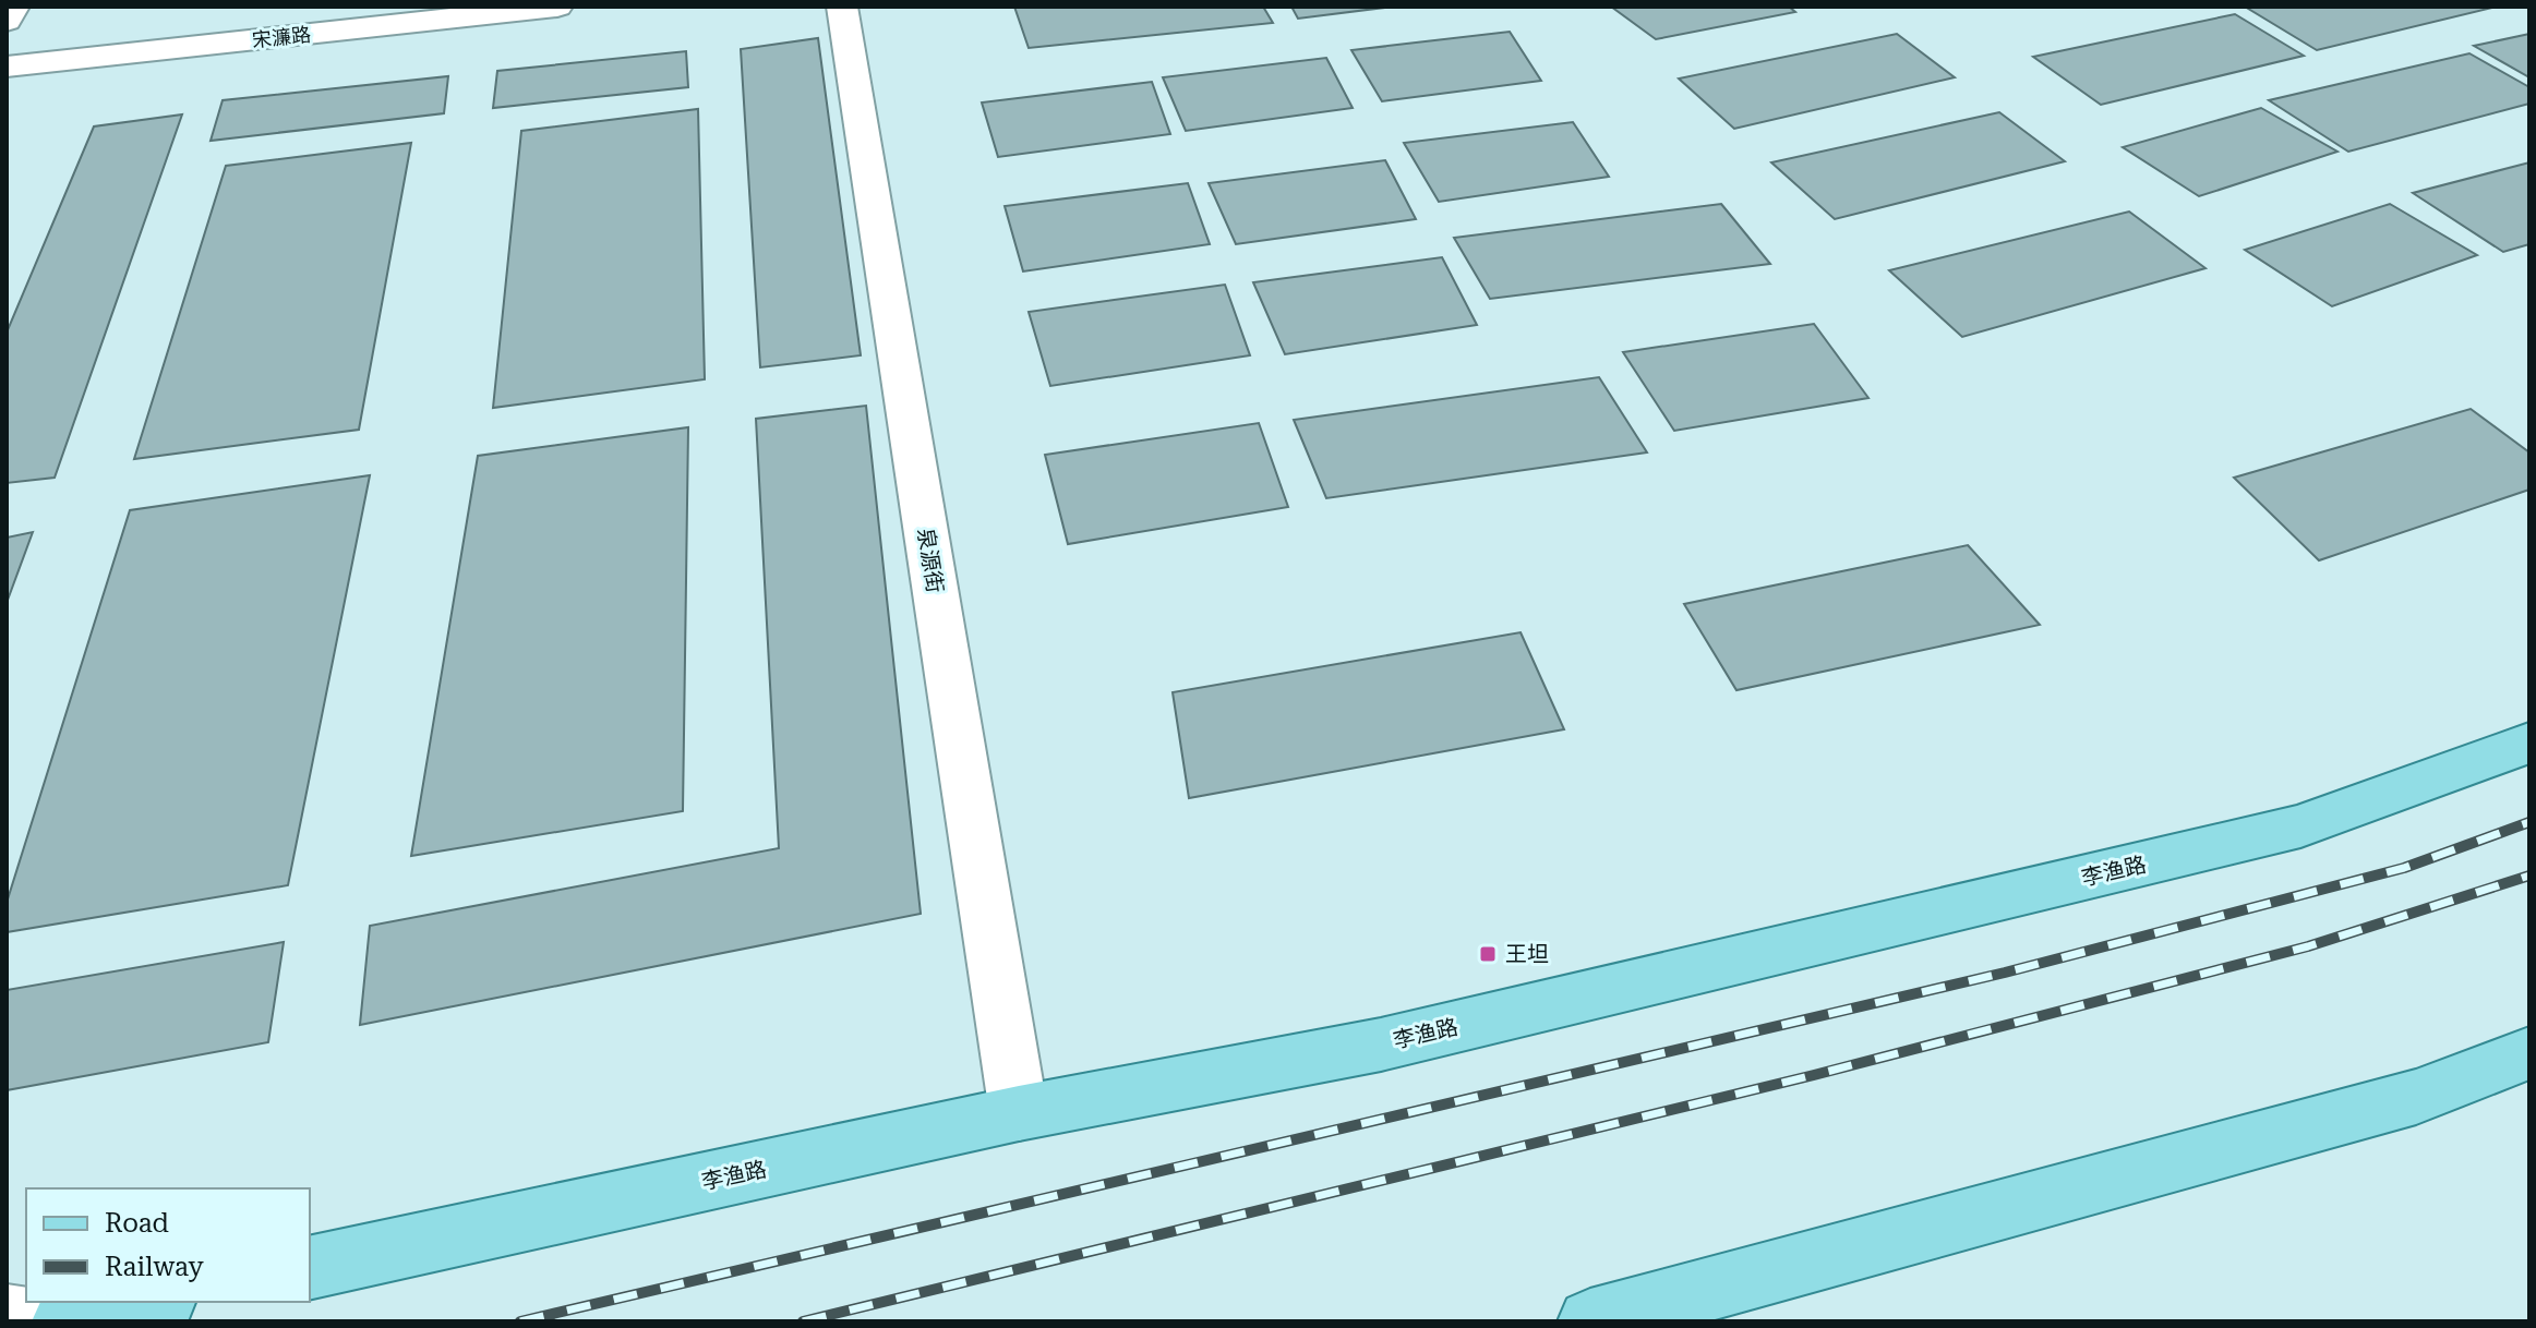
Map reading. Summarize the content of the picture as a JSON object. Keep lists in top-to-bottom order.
{
  "streets": {
    "main road": ["李渔路"],
    "street": ["宋濂路", "泉源街"]
  },
  "crossings": [
    ["泉源街", "李渔路"]
  ],
  "places": {
    "transit": ["王坦"]
  },
  "legend": ["Road", "Railway"]
}
